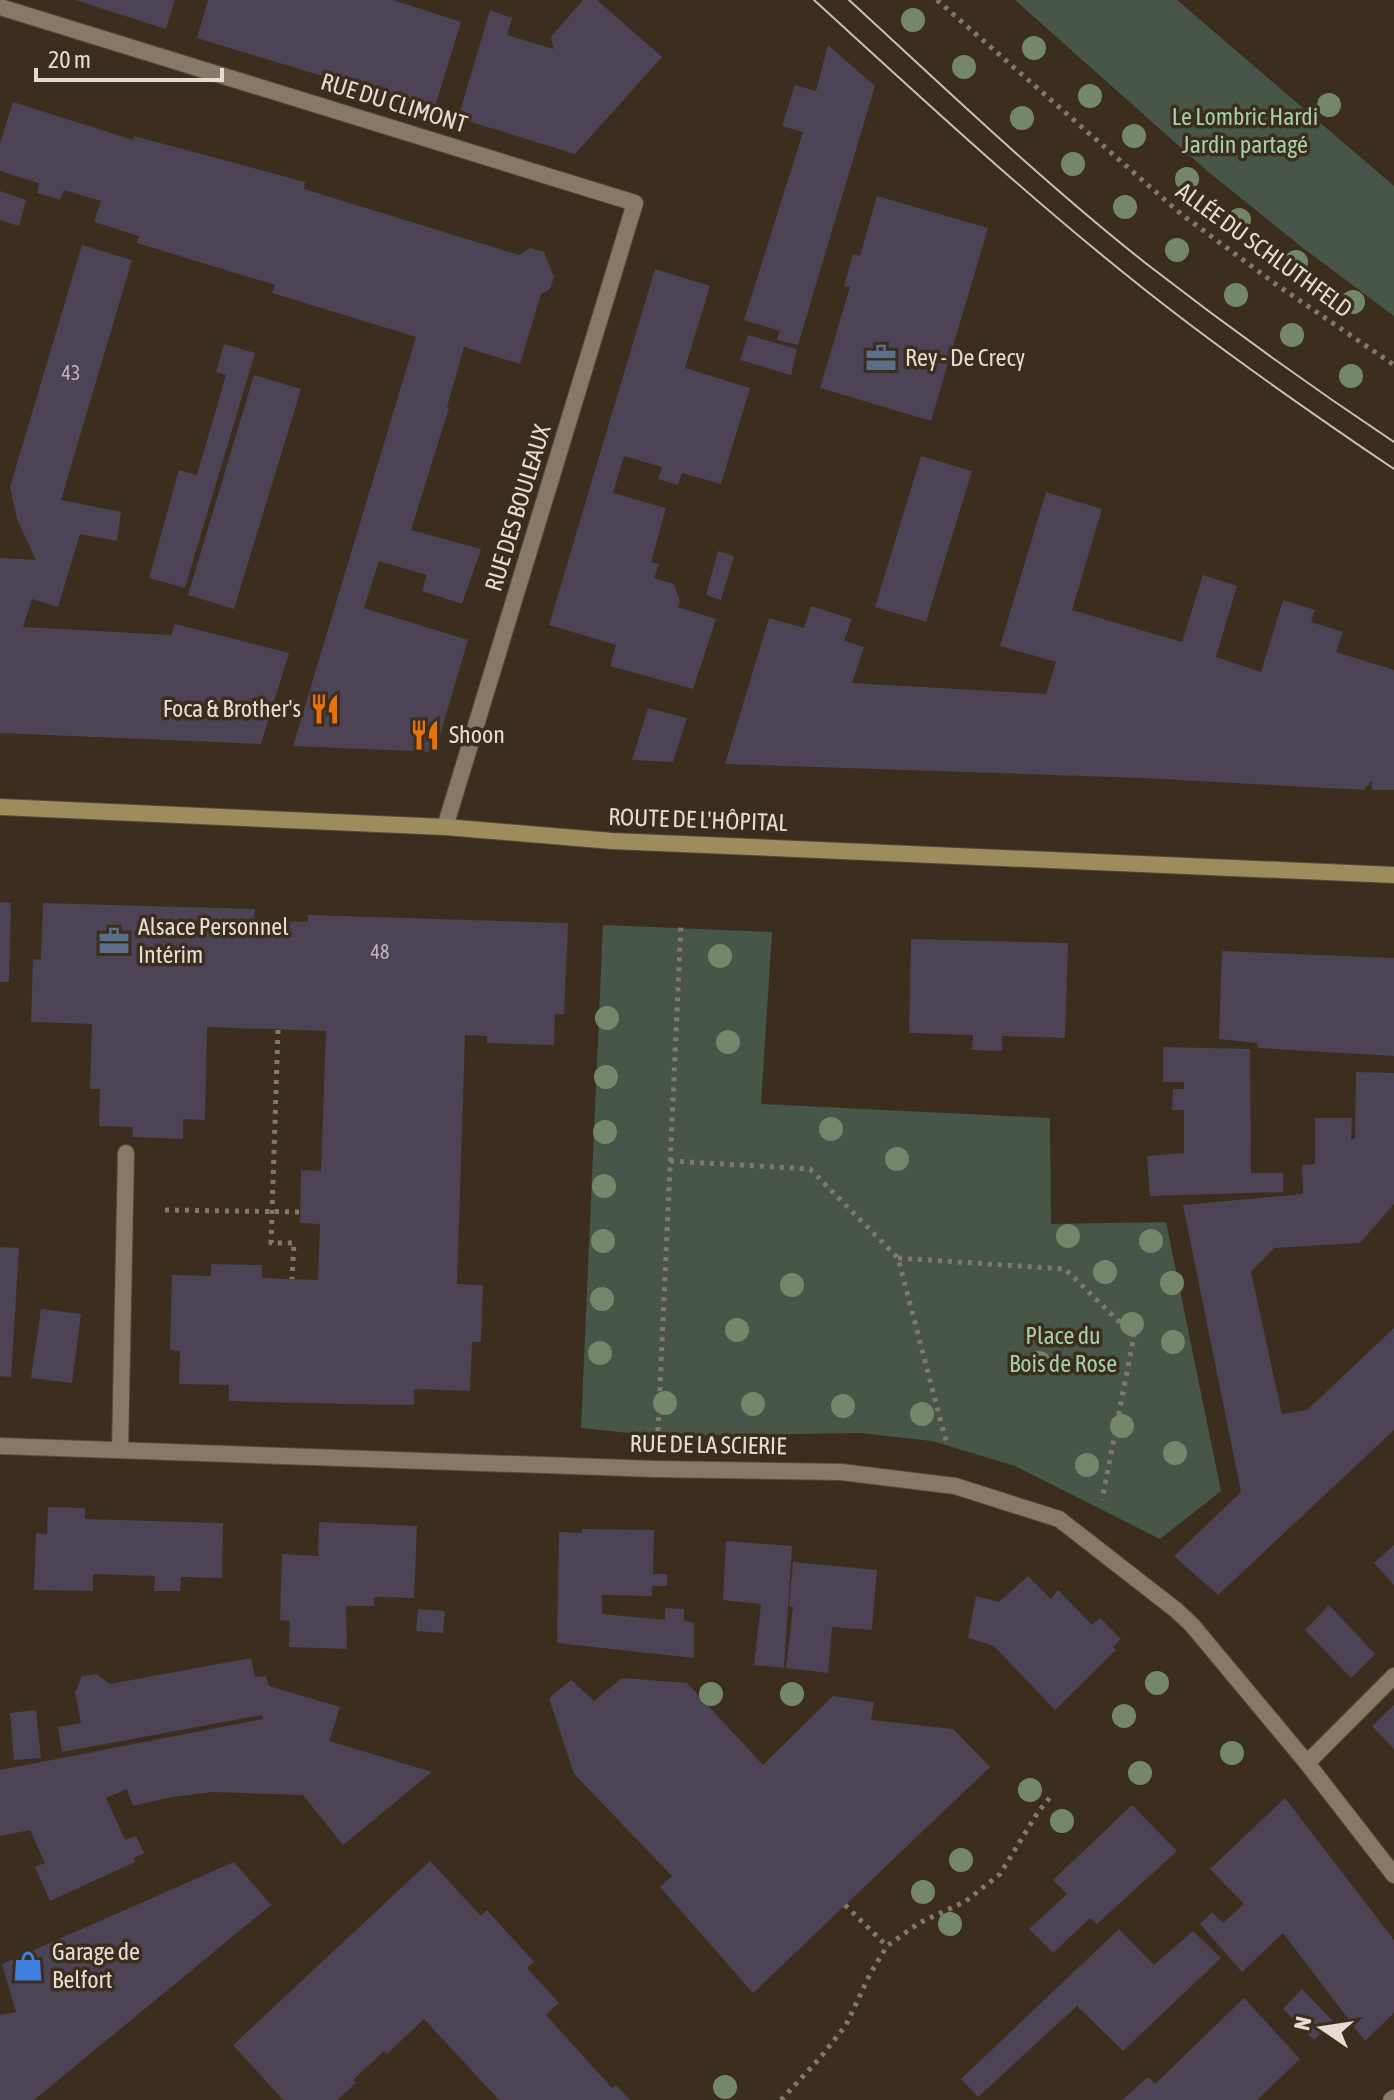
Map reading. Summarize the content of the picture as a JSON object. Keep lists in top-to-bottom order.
{
  "streets": {
    "main road": ["ROUTE DE L'HÔPITAL"],
    "street": ["RUE DU CLIMONT", "RUE DES BOULEAUX", "RUE DE LA SCIERIE"],
    "path": ["ALLÉE DU SCHLUTHFELD"]
  },
  "crossings": [
    ["RUE DU CLIMONT", "RUE DES BOULEAUX"],
    ["RUE DES BOULEAUX", "ROUTE DE L'HÔPITAL"]
  ],
  "parks": ["Le Lombric Hardi Jardin partagé", "Place du Bois de Rose"],
  "places": {
    "office": ["Rey - De Crecy", "Alsace Personnel Intérim"],
    "restaurant": ["Foca & Brother's", "Shoon"],
    "shop": ["Garage de Belfort"]
  },
  "house_numbers": ["43", "48"],
  "scale_bar": "20 m",
  "north": "left"
}
